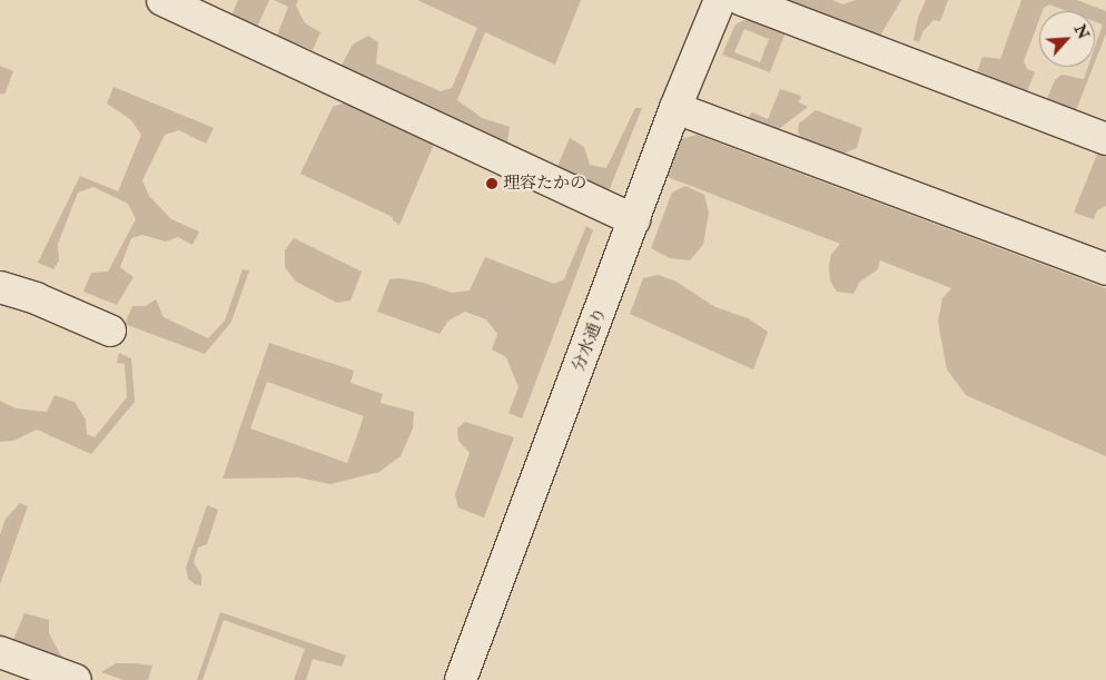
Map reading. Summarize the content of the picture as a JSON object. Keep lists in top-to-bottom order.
{
  "streets": {
    "street": ["分水通り"]
  },
  "places": ["理容たかの"],
  "north": "top right"
}
